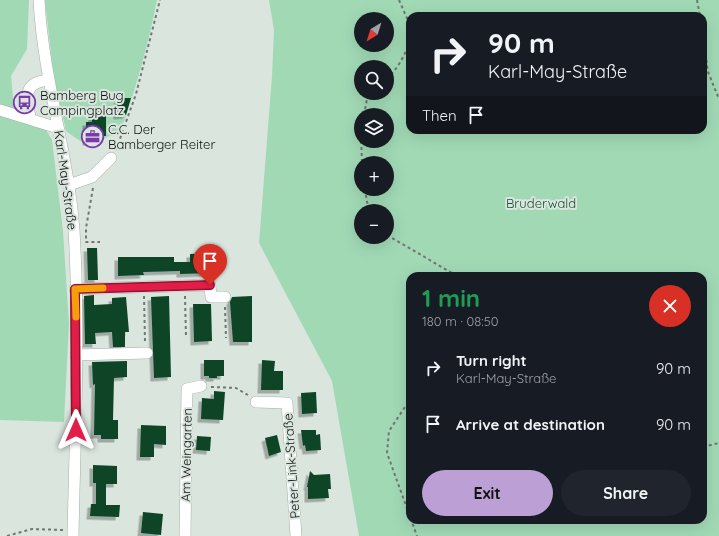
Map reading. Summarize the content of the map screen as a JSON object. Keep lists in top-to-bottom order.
{
  "streets": {
    "street": ["Karl-May-Straße", "Am Weingarten", "Peter-Link-Straße"]
  },
  "parks": ["Bruderwald"],
  "places": {
    "bus stop": ["Bamberg Bug Campingplatz"],
    "office": ["C.C. Der Bamberger Reiter"]
  },
  "north": "bottom left",
  "page": {
    "map_buttons": ["+", "−"],
    "turn": ["90 m", "Karl-May-Straße"],
    "then": "Then",
    "heading": ["1 min", "180 m · 08:50"],
    "list": [
      {
        "name": "Turn right",
        "note": "Karl-May-Straße",
        "value": "90 m"
      },
      {
        "name": "Arrive at destination",
        "value": "90 m"
      }
    ],
    "buttons": ["Exit", "Share"]
  }
}
